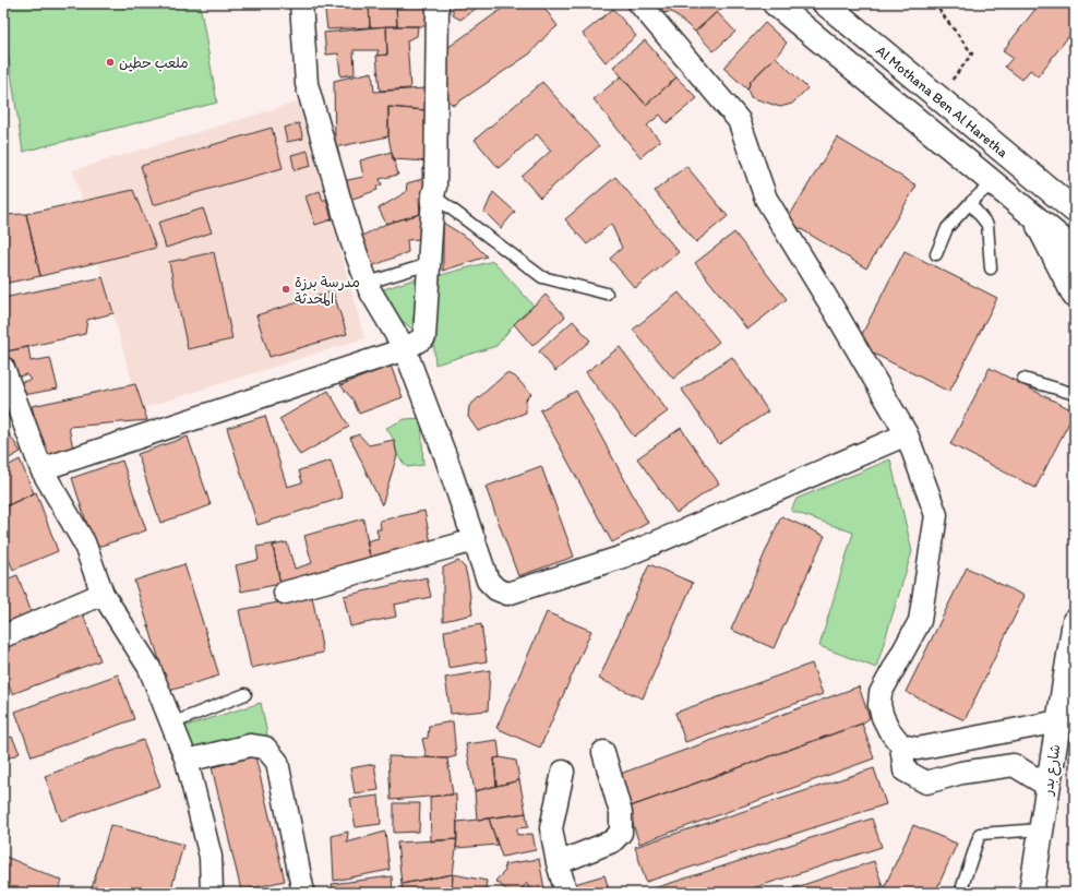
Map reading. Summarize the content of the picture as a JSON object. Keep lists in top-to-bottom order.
{
  "streets": {
    "main road": ["Al Mothana Ben Al Haretha", "شارع بدر"]
  },
  "places": ["ملعب حطين", "مدرسة برزة المحدثة"]
}
